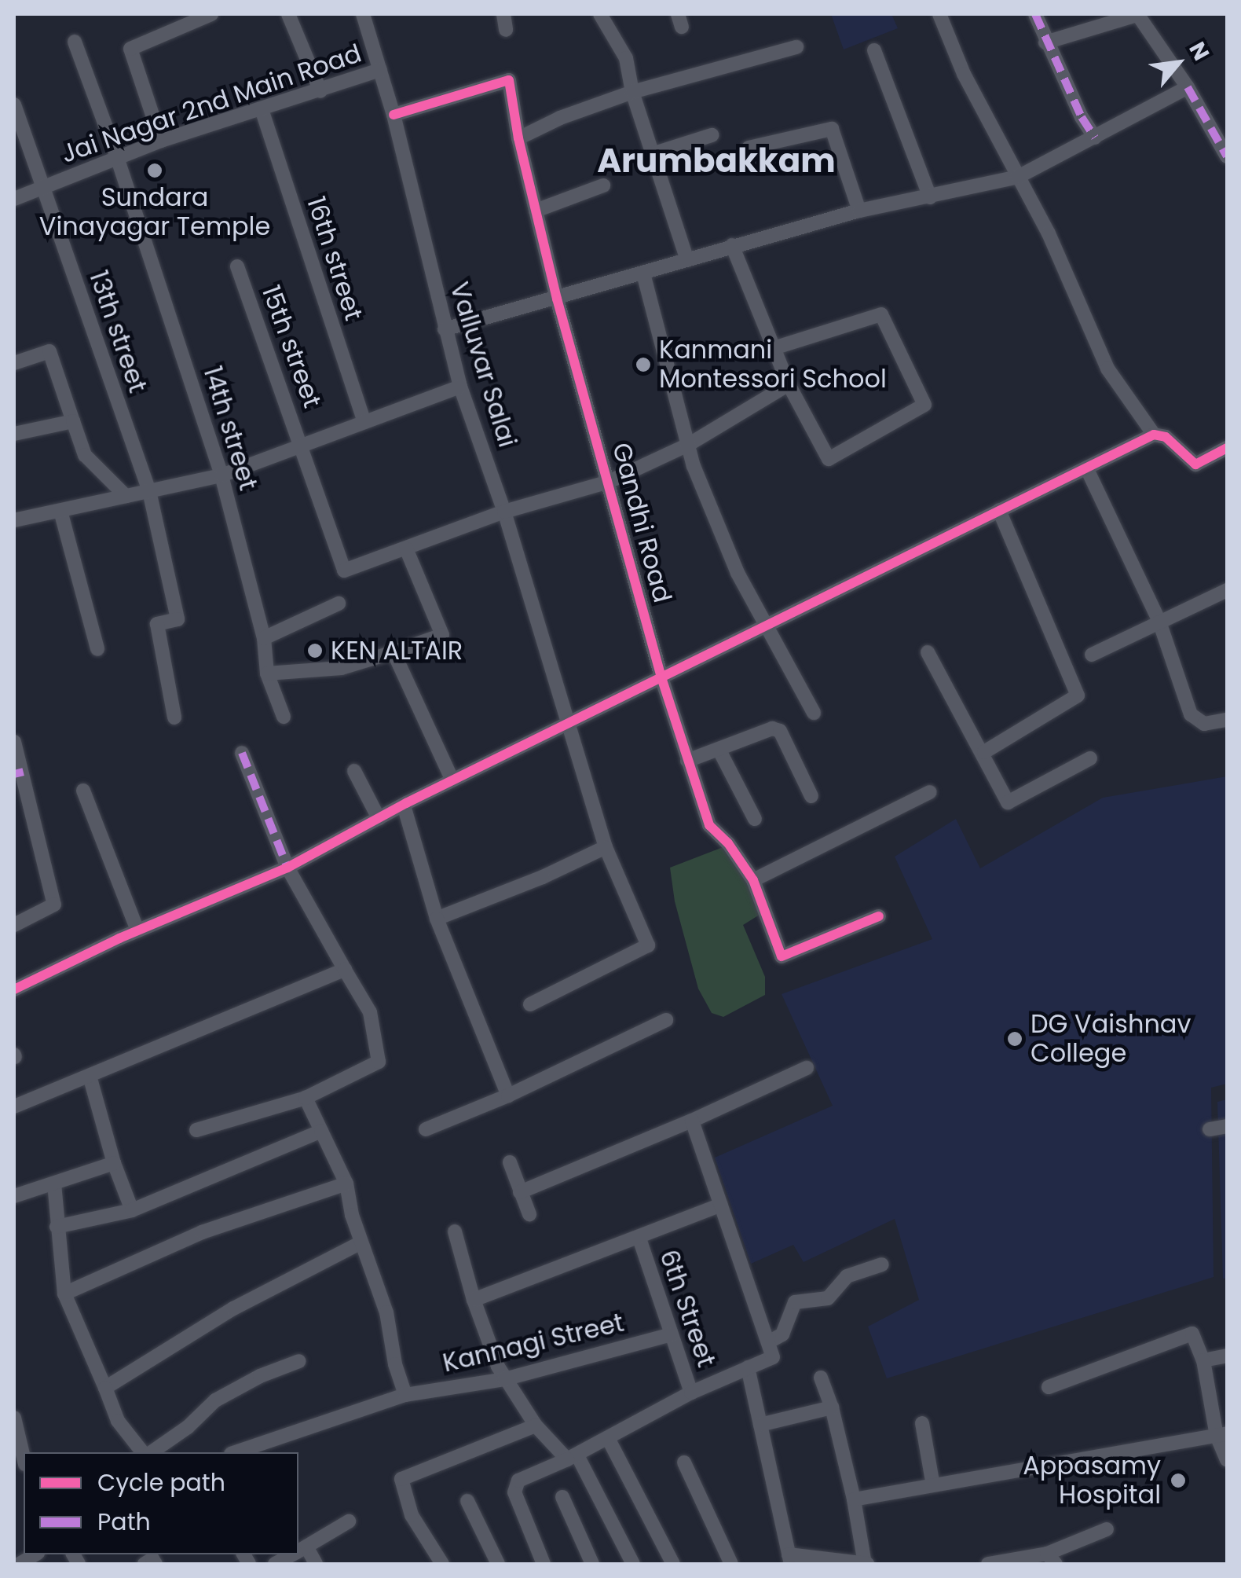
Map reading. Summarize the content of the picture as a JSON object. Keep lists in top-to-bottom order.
{
  "streets": {
    "street": [
      "Jai Nagar 2nd Main Road",
      "16th street",
      "13th street",
      "15th street",
      "Valluvar Salai",
      "14th street",
      "Gandhi Road",
      "6th Street",
      "Kannagi Street"
    ]
  },
  "crossings": [
    ["Jai Nagar 2nd Main Road", "16th street"],
    ["Jai Nagar 2nd Main Road", "13th street"],
    ["Jai Nagar 2nd Main Road", "Valluvar Salai"],
    ["Jai Nagar 2nd Main Road", "14th street"],
    ["Valluvar Salai", "Gandhi Road"],
    ["6th Street", "Kannagi Street"]
  ],
  "districts": ["Arumbakkam"],
  "places": [
    "Sundara Vinayagar Temple",
    "Kanmani Montessori School",
    "KEN ALTAIR",
    "DG Vaishnav College",
    "Appasamy Hospital"
  ],
  "legend": ["Cycle path", "Path"],
  "north": "top right"
}
